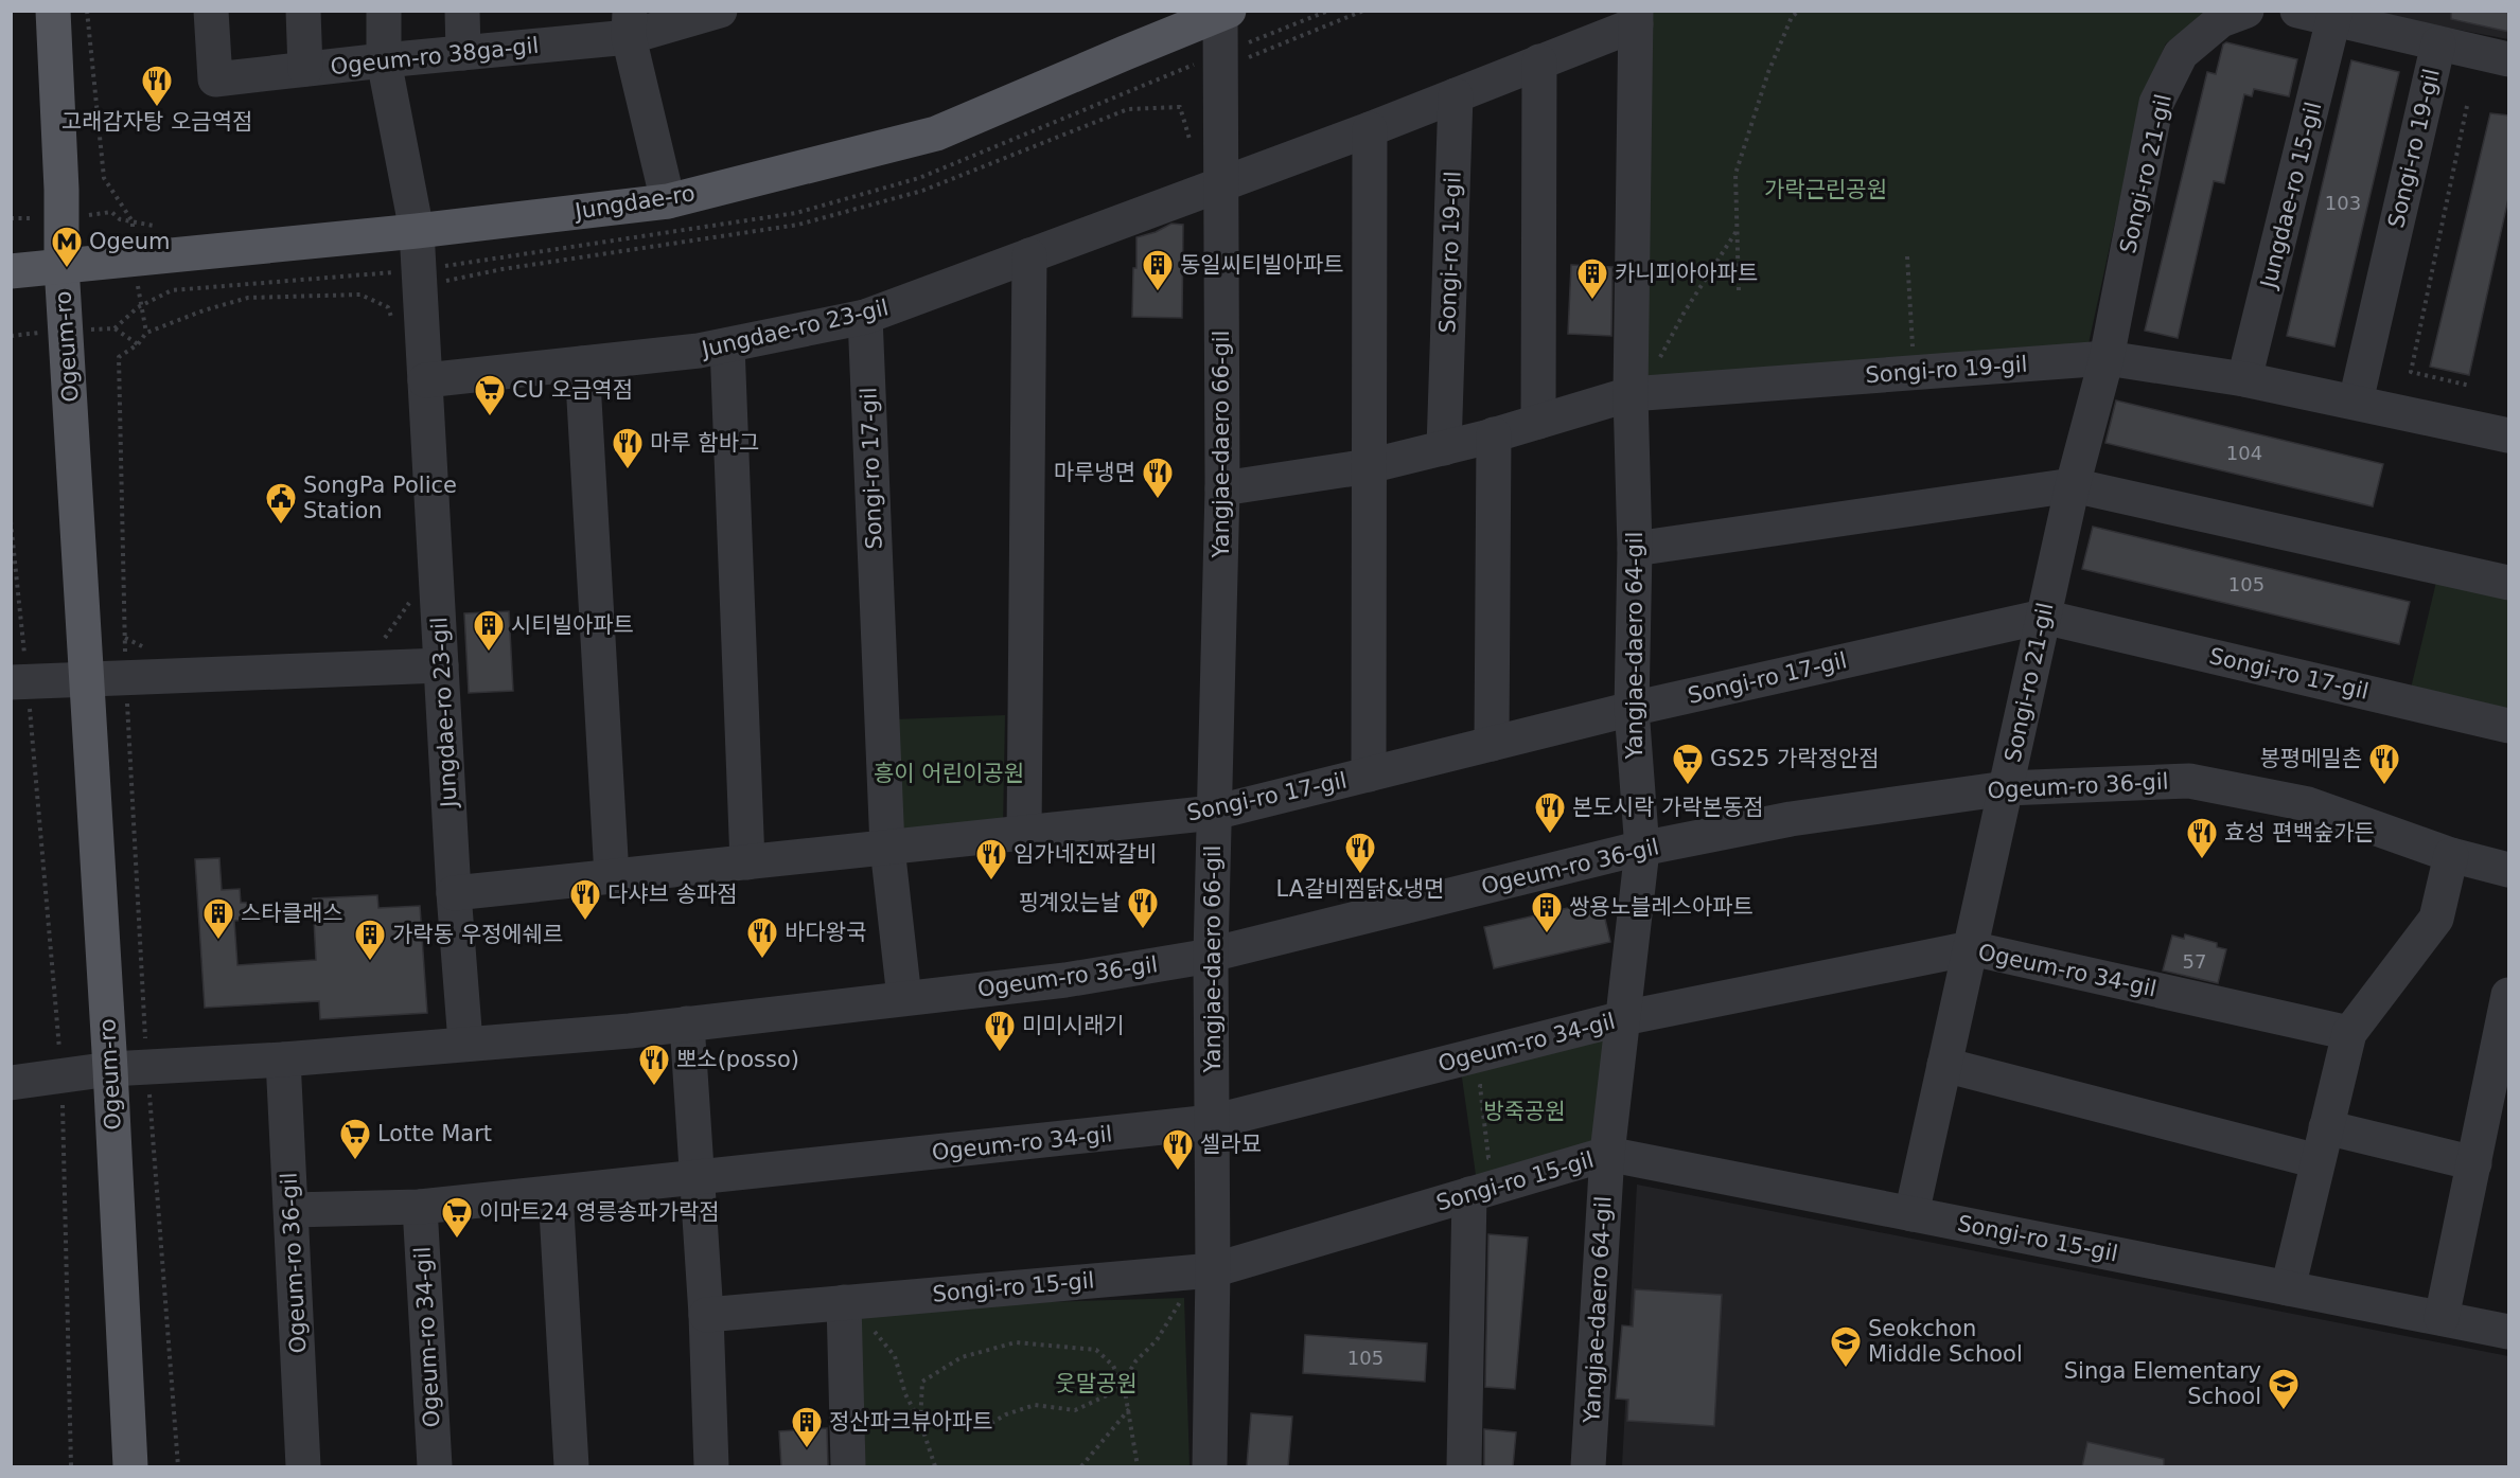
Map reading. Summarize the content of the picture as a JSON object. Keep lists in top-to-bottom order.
{
  "streets": {
    "main road": ["Jungdae-ro", "Ogeum-ro"],
    "street": [
      "Ogeum-ro 38ga-gil",
      "Songi-ro 19-gil",
      "Songi-ro 21-gil",
      "Jungdae-ro 15-gil",
      "Jungdae-ro 23-gil",
      "Yangjae-daero 66-gil",
      "Songi-ro 17-gil",
      "Yangjae-daero 64-gil",
      "Ogeum-ro 36-gil",
      "Ogeum-ro 34-gil",
      "Songi-ro 15-gil"
    ]
  },
  "crossings": [
    ["Ogeum-ro 38ga-gil", "Jungdae-ro 23-gil"],
    ["Songi-ro 19-gil", "Songi-ro 21-gil"],
    ["Songi-ro 19-gil", "Jungdae-ro 15-gil"],
    ["Songi-ro 19-gil", "Yangjae-daero 66-gil"],
    ["Songi-ro 19-gil", "Yangjae-daero 64-gil"],
    ["Songi-ro 21-gil", "Songi-ro 17-gil"],
    ["Songi-ro 21-gil", "Ogeum-ro 36-gil"],
    ["Songi-ro 21-gil", "Ogeum-ro 34-gil"],
    ["Songi-ro 21-gil", "Songi-ro 15-gil"],
    ["Jungdae-ro", "Jungdae-ro 23-gil"],
    ["Jungdae-ro", "Ogeum-ro"],
    ["Jungdae-ro", "Yangjae-daero 66-gil"],
    ["Jungdae-ro 23-gil", "Yangjae-daero 66-gil"],
    ["Jungdae-ro 23-gil", "Songi-ro 17-gil"],
    ["Jungdae-ro 23-gil", "Ogeum-ro 36-gil"],
    ["Ogeum-ro", "Ogeum-ro 36-gil"],
    ["Yangjae-daero 66-gil", "Songi-ro 17-gil"],
    ["Yangjae-daero 66-gil", "Ogeum-ro 36-gil"],
    ["Yangjae-daero 66-gil", "Ogeum-ro 34-gil"],
    ["Yangjae-daero 66-gil", "Songi-ro 15-gil"],
    ["Songi-ro 17-gil", "Yangjae-daero 64-gil"],
    ["Songi-ro 17-gil", "Ogeum-ro 36-gil"],
    ["Yangjae-daero 64-gil", "Ogeum-ro 36-gil"],
    ["Yangjae-daero 64-gil", "Ogeum-ro 34-gil"],
    ["Yangjae-daero 64-gil", "Songi-ro 15-gil"],
    ["Ogeum-ro 36-gil", "Ogeum-ro 34-gil"]
  ],
  "parks": [
    "가락근린공원",
    "흥이 어린이공원",
    "방죽공원",
    "웃말공원"
  ],
  "places": {
    "restaurant": [
      "고래감자탕 오금역점",
      "마루 함바그",
      "마루냉면",
      "봉평메밀촌",
      "본도시락 가락본동점",
      "효성 편백숲가든",
      "LA갈비찜닭&냉면",
      "임가네진짜갈비",
      "다샤브 송파점",
      "핑계있는날",
      "바다왕국",
      "미미시래기",
      "뽀소(posso)",
      "셀라묘"
    ],
    "metro station": ["Ogeum"],
    "building": [
      "동일씨티빌아파트",
      "카니피아아파트",
      "시티빌아파트",
      "쌍용노블레스아파트",
      "스타클래스",
      "가락동 우정에쉐르",
      "정산파크뷰아파트"
    ],
    "supermarket": [
      "CU 오금역점",
      "GS25 가락정안점",
      "Lotte Mart",
      "이마트24 영릉송파가락점"
    ],
    "public building": ["SongPa Police Station"],
    "school or university": ["Seokchon Middle School", "Singa Elementary School"]
  },
  "house_numbers": [
    "103",
    "104",
    "105",
    "57",
    "105"
  ]
}
